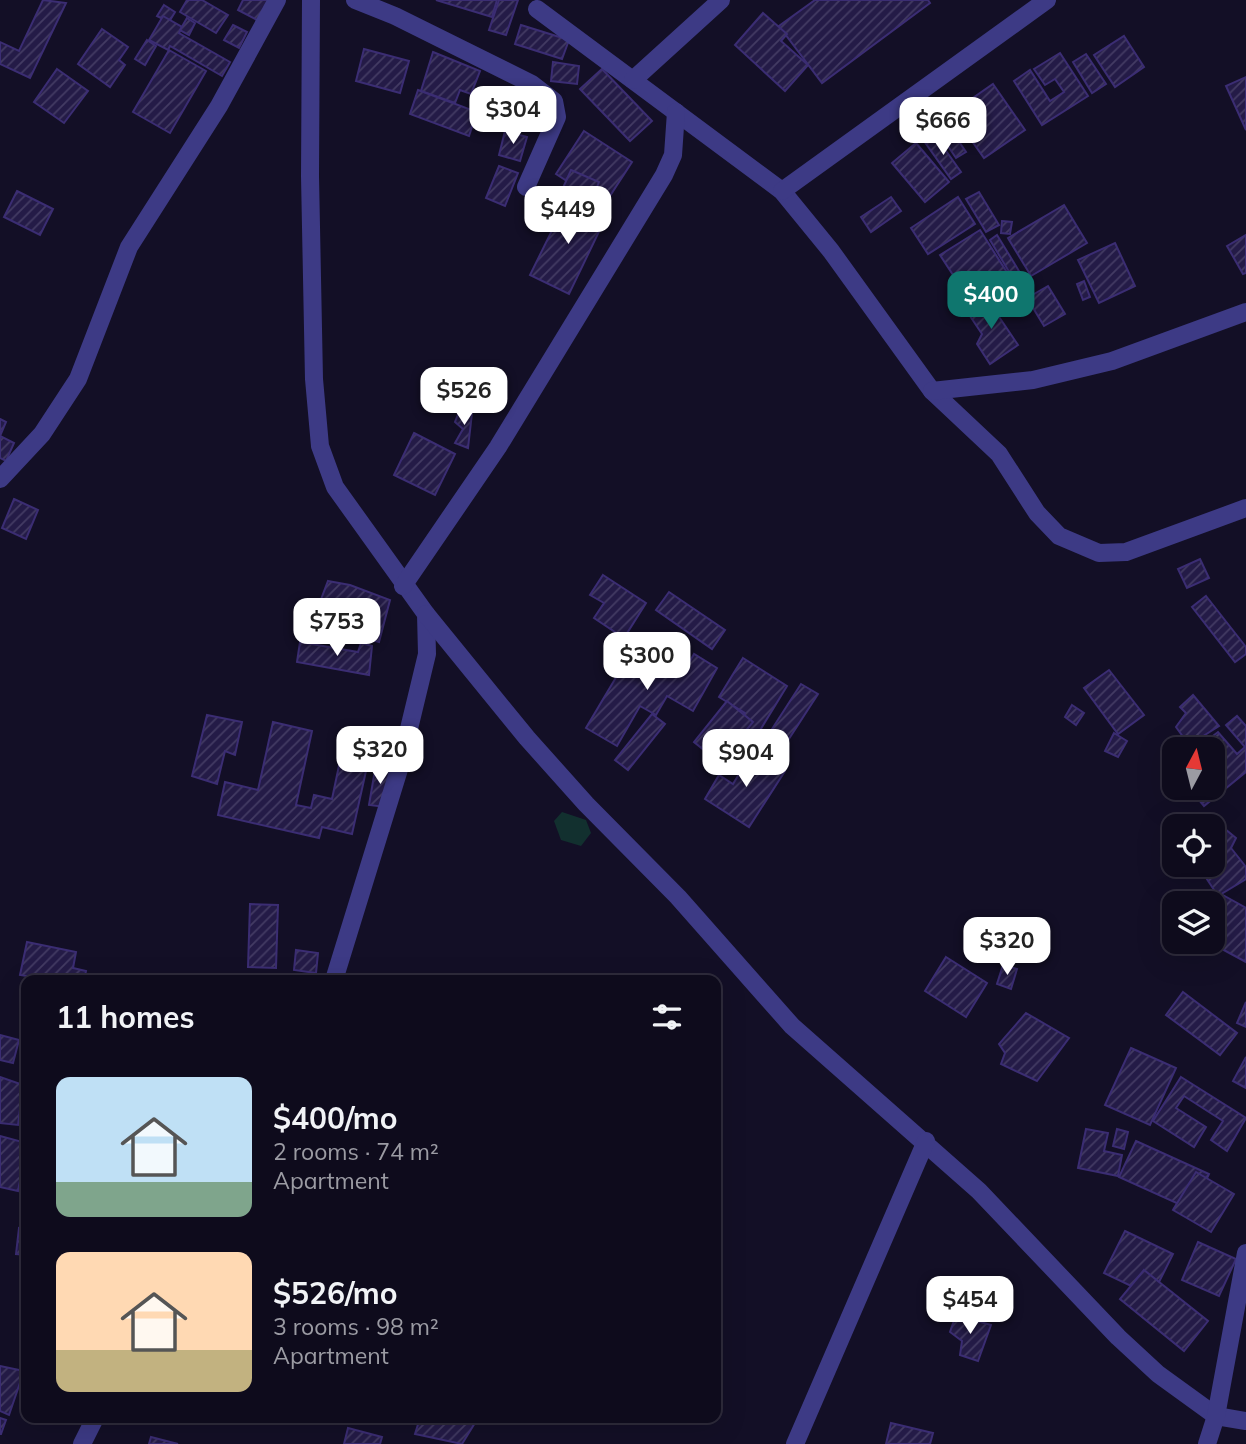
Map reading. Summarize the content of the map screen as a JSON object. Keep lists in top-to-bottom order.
{
  "north": "top",
  "page": {
    "price": [
      "$304",
      "$666",
      "$449",
      "$400",
      "$526",
      "$753",
      "$300",
      "$320",
      "$904",
      "$320",
      "$454"
    ],
    "heading": "11 homes",
    "list": [
      {
        "name": "$400/mo",
        "note": "2 rooms · 74 m² · Apartment"
      },
      {
        "name": "$526/mo",
        "note": "3 rooms · 98 m² · Apartment"
      }
    ]
  }
}
